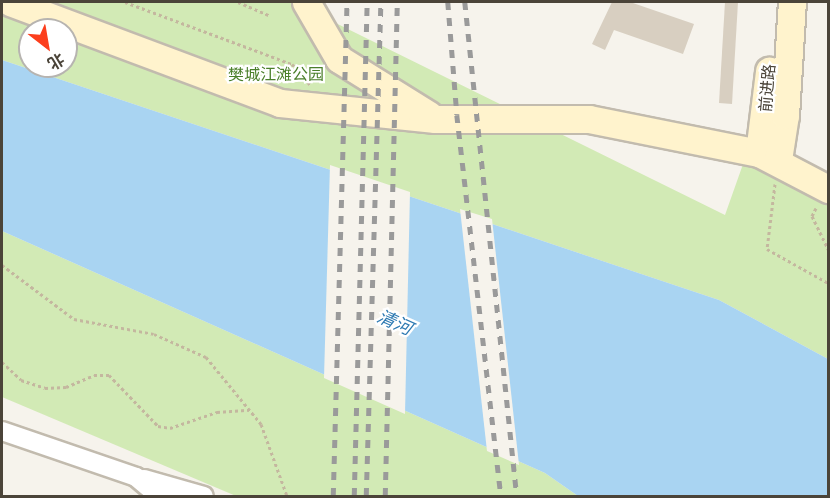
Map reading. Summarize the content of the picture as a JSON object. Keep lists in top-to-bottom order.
{
  "streets": {
    "street": ["前进路"]
  },
  "water": ["清河"],
  "parks": ["樊城江滩公园"],
  "north": "bottom right"
}
